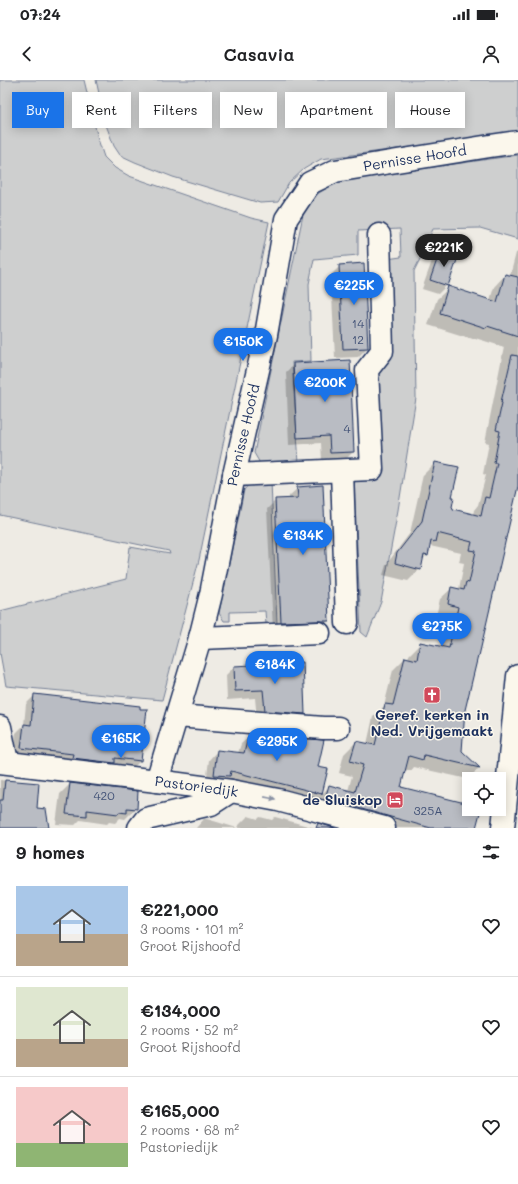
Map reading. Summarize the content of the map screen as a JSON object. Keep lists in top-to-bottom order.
{
  "streets": {
    "street": ["Pernisse Hoofd", "Pastoriedijk"]
  },
  "crossings": [
    ["Pernisse Hoofd", "Pastoriedijk"]
  ],
  "places": {
    "church": ["Geref. kerken in Ned. Vrijgemaakt"],
    "hotel": ["de Sluiskop"]
  },
  "house_numbers": [
    "14",
    "12",
    "4",
    "420",
    "325A"
  ],
  "page": {
    "status": "07:24",
    "header": "Casavia",
    "chip": [
      "Buy",
      "Rent",
      "Filters",
      "New",
      "Apartment",
      "House"
    ],
    "price": [
      "€221K",
      "€225K",
      "€150K",
      "€200K",
      "€134K",
      "€275K",
      "€184K",
      "€165K",
      "€295K"
    ],
    "heading": "9 homes",
    "list": [
      {
        "name": "€221,000",
        "note": "3 rooms · 101 m² · Groot Rijshoofd"
      },
      {
        "name": "€134,000",
        "note": "2 rooms · 52 m² · Groot Rijshoofd"
      },
      {
        "name": "€165,000",
        "note": "2 rooms · 68 m² · Pastoriedijk"
      }
    ]
  }
}
